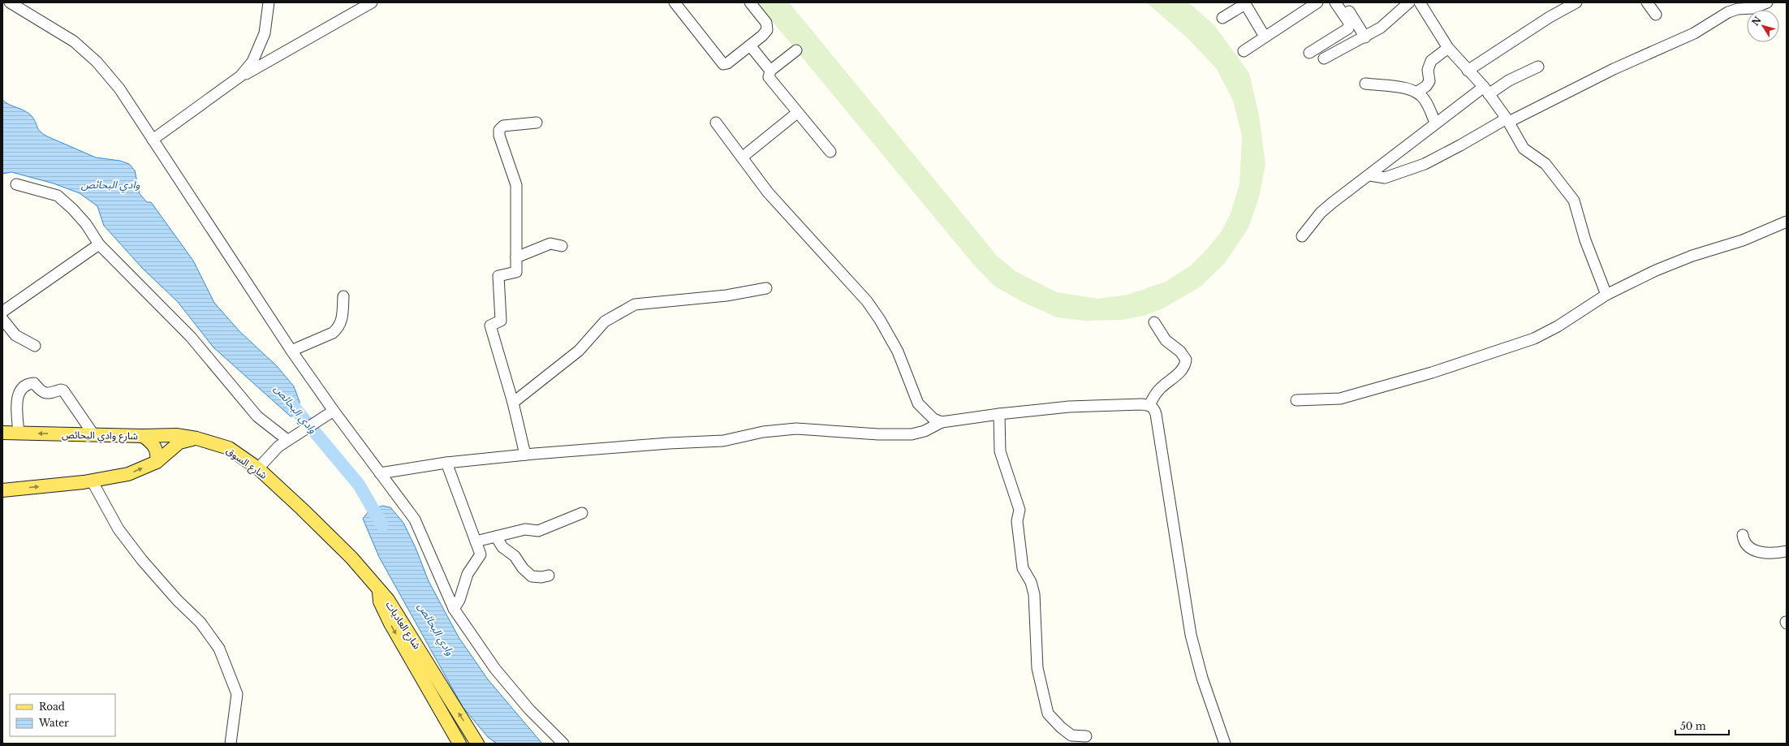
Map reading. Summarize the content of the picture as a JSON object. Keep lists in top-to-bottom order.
{
  "streets": {
    "main road": ["شارع وادي البحائص", "شارع السوق", "شارع العاديات"]
  },
  "crossings": [
    ["شارع وادي البحائص", "شارع السوق"],
    ["شارع السوق", "شارع العاديات"]
  ],
  "one_way": ["شارع وادي البحائص", "شارع السوق"],
  "water": ["وادي البحائص"],
  "legend": ["Road", "Water"],
  "scale_bar": "50 m",
  "north": "top left"
}
